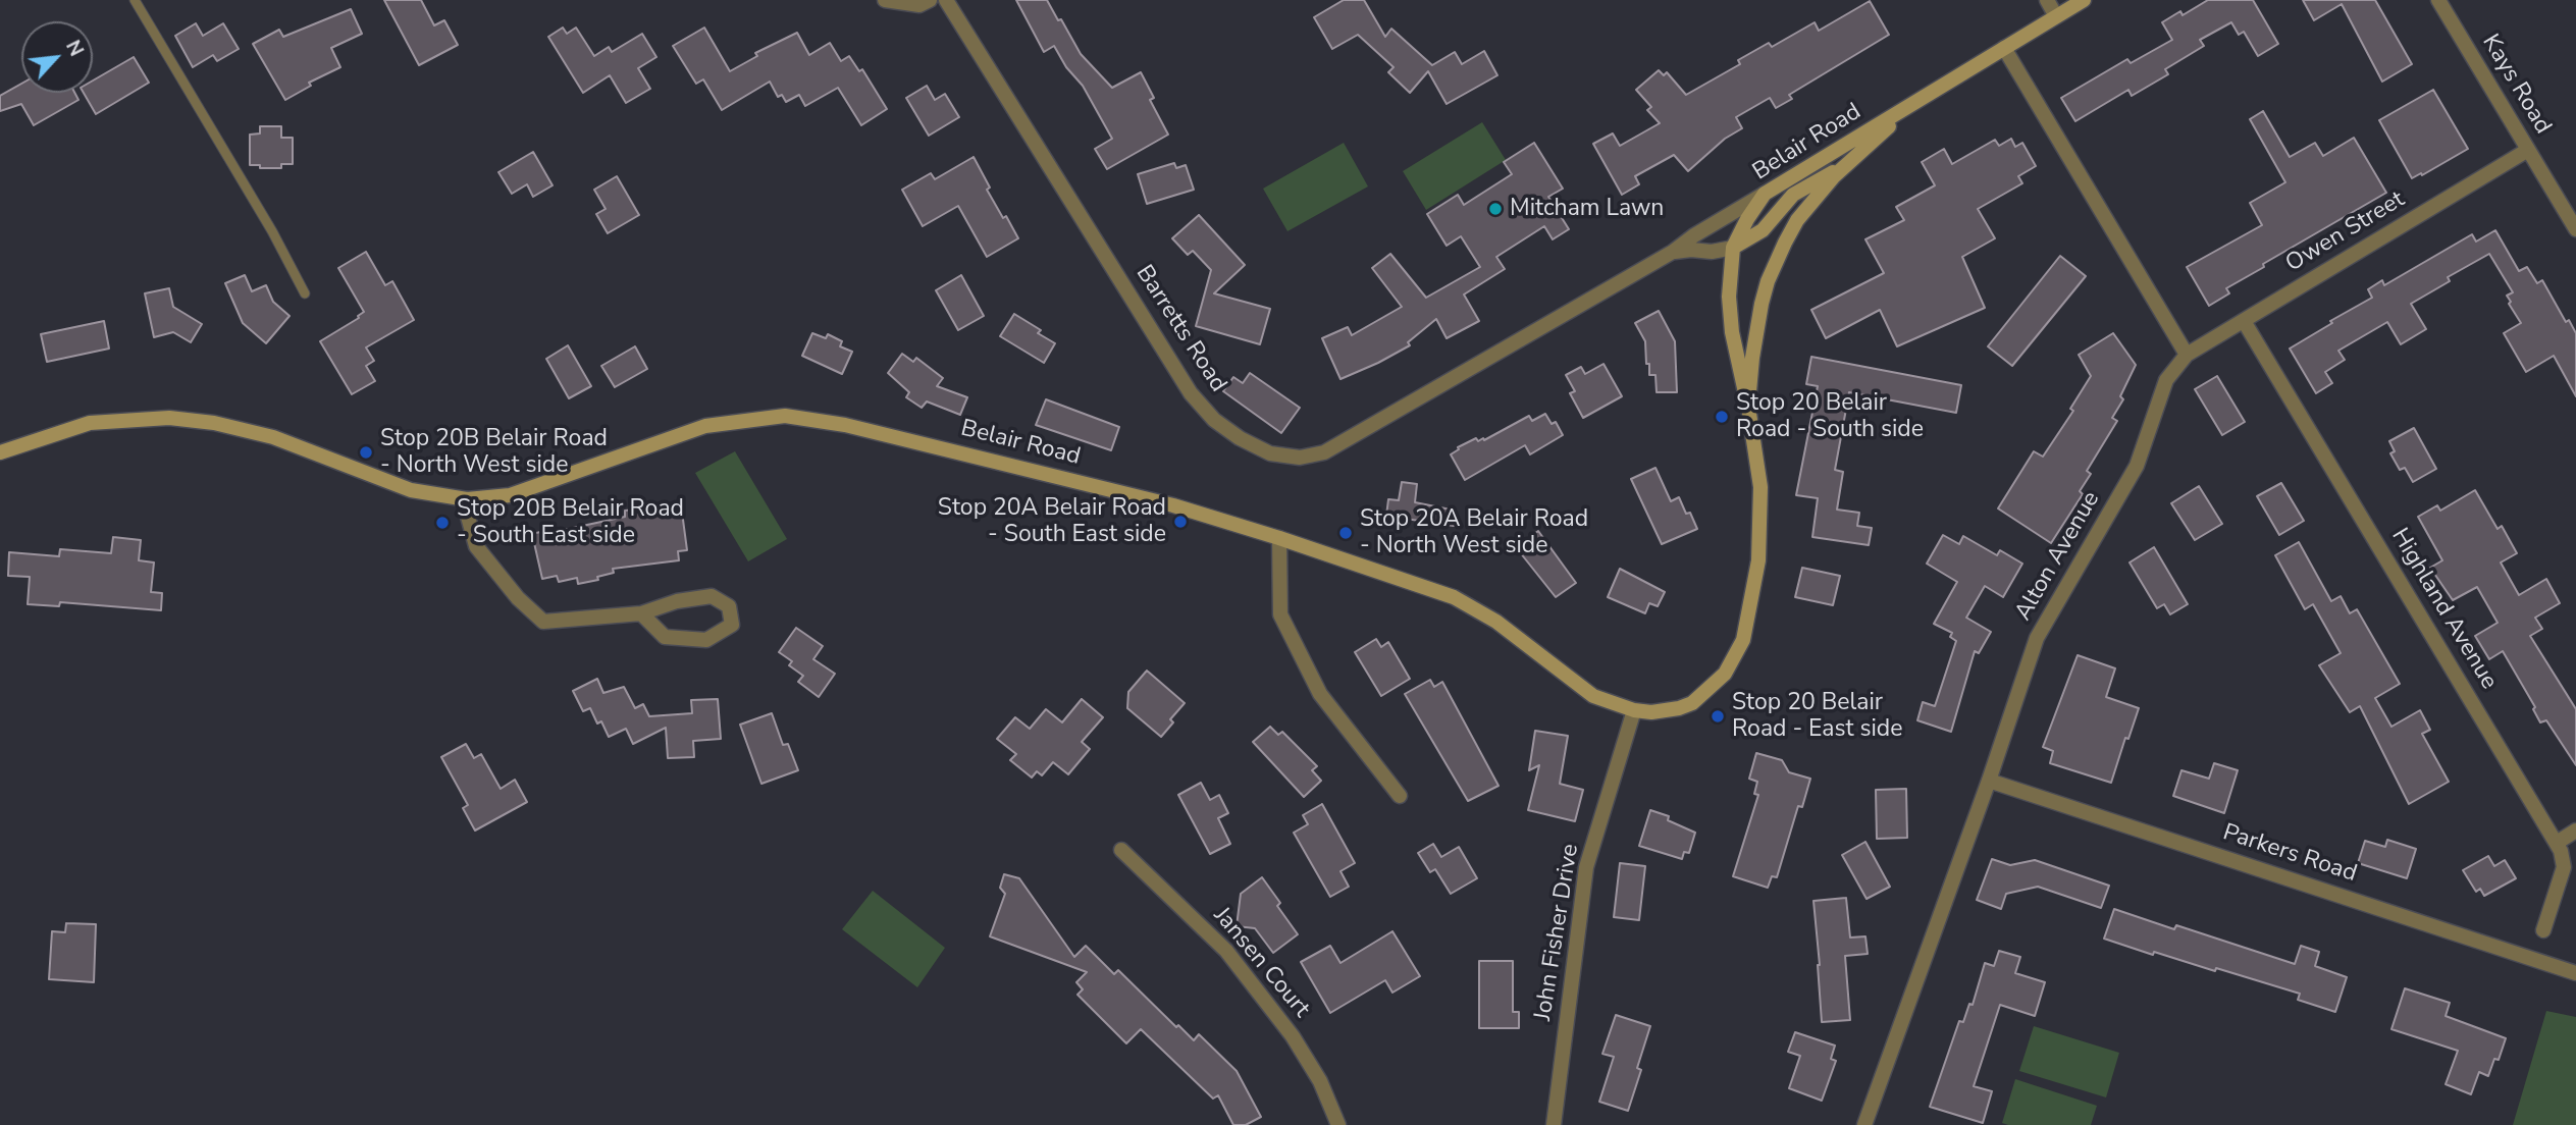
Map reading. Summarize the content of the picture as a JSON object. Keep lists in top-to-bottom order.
{
  "streets": {
    "main road": ["Belair Road"],
    "street": [
      "Kays Road",
      "Owen Street",
      "Barretts Road",
      "Alton Avenue",
      "Highland Avenue",
      "Parkers Road",
      "John Fisher Drive",
      "Jansen Court"
    ]
  },
  "crossings": [
    ["Kays Road", "Owen Street"],
    ["Belair Road", "Barretts Road"],
    ["Belair Road", "John Fisher Drive"],
    ["Owen Street", "Alton Avenue"],
    ["Owen Street", "Highland Avenue"],
    ["Alton Avenue", "Parkers Road"]
  ],
  "places": [
    "Mitcham Lawn",
    "Stop 20 Belair Road - South side",
    "Stop 20B Belair Road - North West side",
    "Stop 20A Belair Road - South East side",
    "Stop 20B Belair Road - South East side",
    "Stop 20A Belair Road - North West side",
    "Stop 20 Belair Road - East side"
  ],
  "north": "top right"
}
